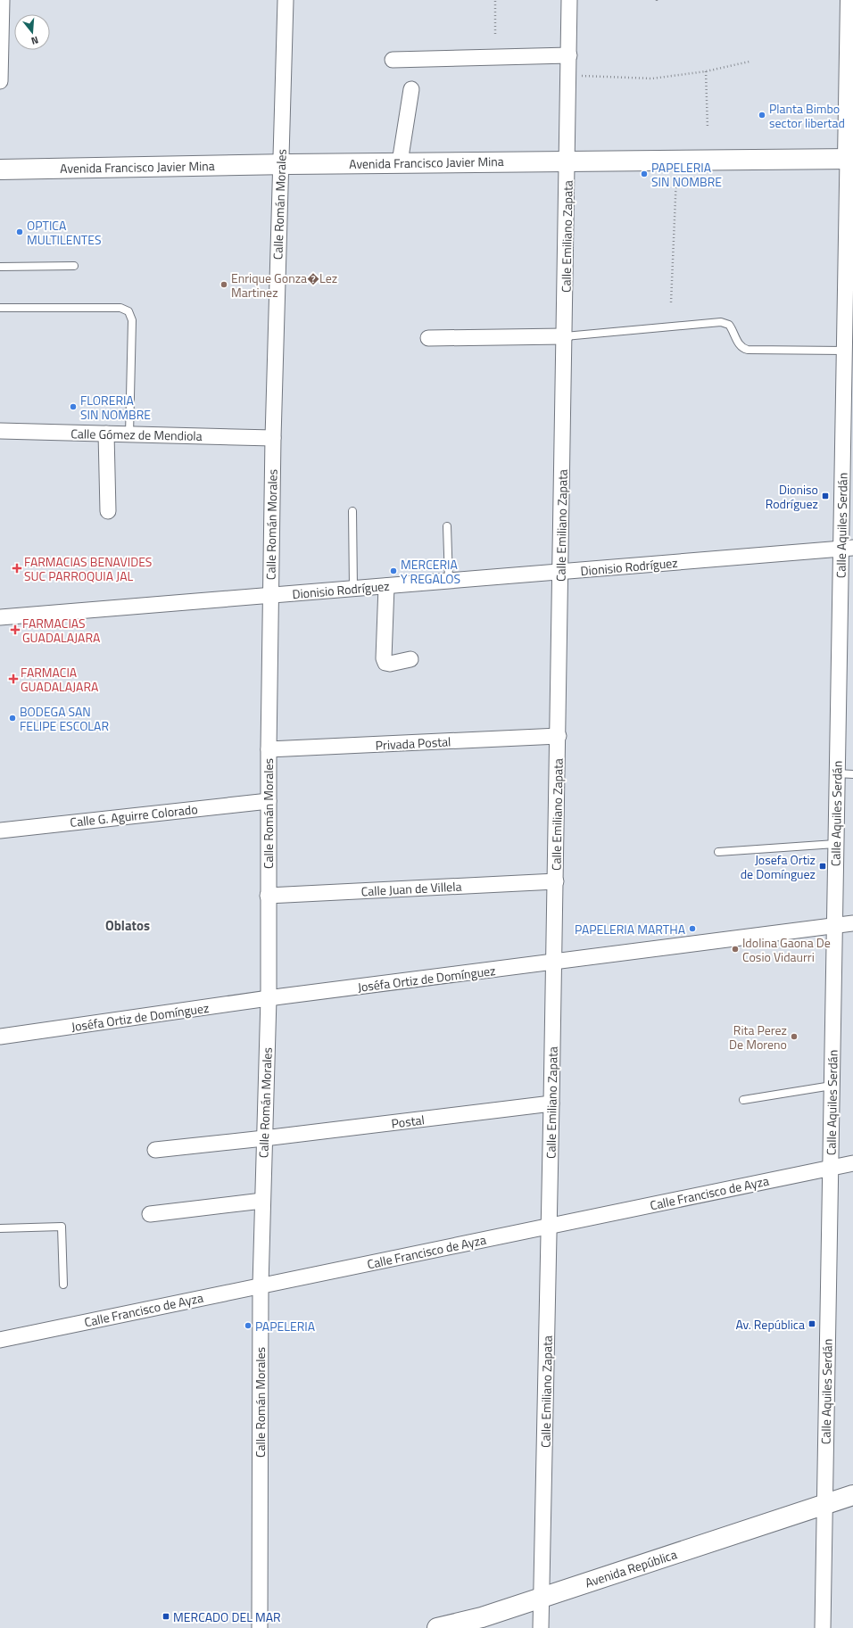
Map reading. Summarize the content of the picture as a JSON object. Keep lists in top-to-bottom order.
{
  "streets": {
    "main road": ["Avenida Francisco Javier Mina", "Calle Aquiles Serdán", "Avenida República"],
    "street": [
      "Calle Román Morales",
      "Calle Emiliano Zapata",
      "Calle Gómez de Mendiola",
      "Dionisio Rodríguez",
      "Privada Postal",
      "Calle G. Aguirre Colorado",
      "Calle Juan de Villela",
      "Joséfa Ortiz de Domínguez",
      "Postal",
      "Calle Francisco de Ayza"
    ]
  },
  "crossings": [
    ["Avenida Francisco Javier Mina", "Calle Román Morales"],
    ["Avenida Francisco Javier Mina", "Calle Emiliano Zapata"],
    ["Avenida Francisco Javier Mina", "Calle Aquiles Serdán"],
    ["Calle Román Morales", "Calle Gómez de Mendiola"],
    ["Calle Román Morales", "Dionisio Rodríguez"],
    ["Calle Román Morales", "Privada Postal"],
    ["Calle Román Morales", "Calle G. Aguirre Colorado"],
    ["Calle Román Morales", "Calle Juan de Villela"],
    ["Calle Román Morales", "Joséfa Ortiz de Domínguez"],
    ["Calle Román Morales", "Postal"],
    ["Calle Román Morales", "Calle Francisco de Ayza"],
    ["Calle Emiliano Zapata", "Dionisio Rodríguez"],
    ["Calle Emiliano Zapata", "Privada Postal"],
    ["Calle Emiliano Zapata", "Calle Juan de Villela"],
    ["Calle Emiliano Zapata", "Joséfa Ortiz de Domínguez"],
    ["Calle Emiliano Zapata", "Postal"],
    ["Calle Emiliano Zapata", "Calle Francisco de Ayza"],
    ["Calle Emiliano Zapata", "Avenida República"],
    ["Calle Aquiles Serdán", "Dionisio Rodríguez"],
    ["Calle Aquiles Serdán", "Joséfa Ortiz de Domínguez"],
    ["Calle Aquiles Serdán", "Calle Francisco de Ayza"],
    ["Calle Aquiles Serdán", "Avenida República"]
  ],
  "districts": ["Oblatos"],
  "places": {
    "other": [
      "Planta Bimbo sector libertad",
      "PAPELERIA SIN NOMBRE",
      "OPTICA MULTILENTES",
      "Enrique Gonza�Lez Martinez",
      "FLORERIA SIN NOMBRE",
      "MERCERIA Y REGALOS",
      "BODEGA SAN FELIPE ESCOLAR",
      "PAPELERIA MARTHA",
      "Idolina Gaona De Cosio Vidaurri",
      "Rita Perez De Moreno",
      "PAPELERIA"
    ],
    "transit": [
      "Dioniso Rodríguez",
      "Josefa Ortiz de Domínguez",
      "Av. República",
      "MERCADO DEL MAR"
    ],
    "health": ["FARMACIAS BENAVIDES SUC PARROQUIA JAL", "FARMACIAS GUADALAJARA", "FARMACIA GUADALAJARA"]
  },
  "north": "bottom"
}
